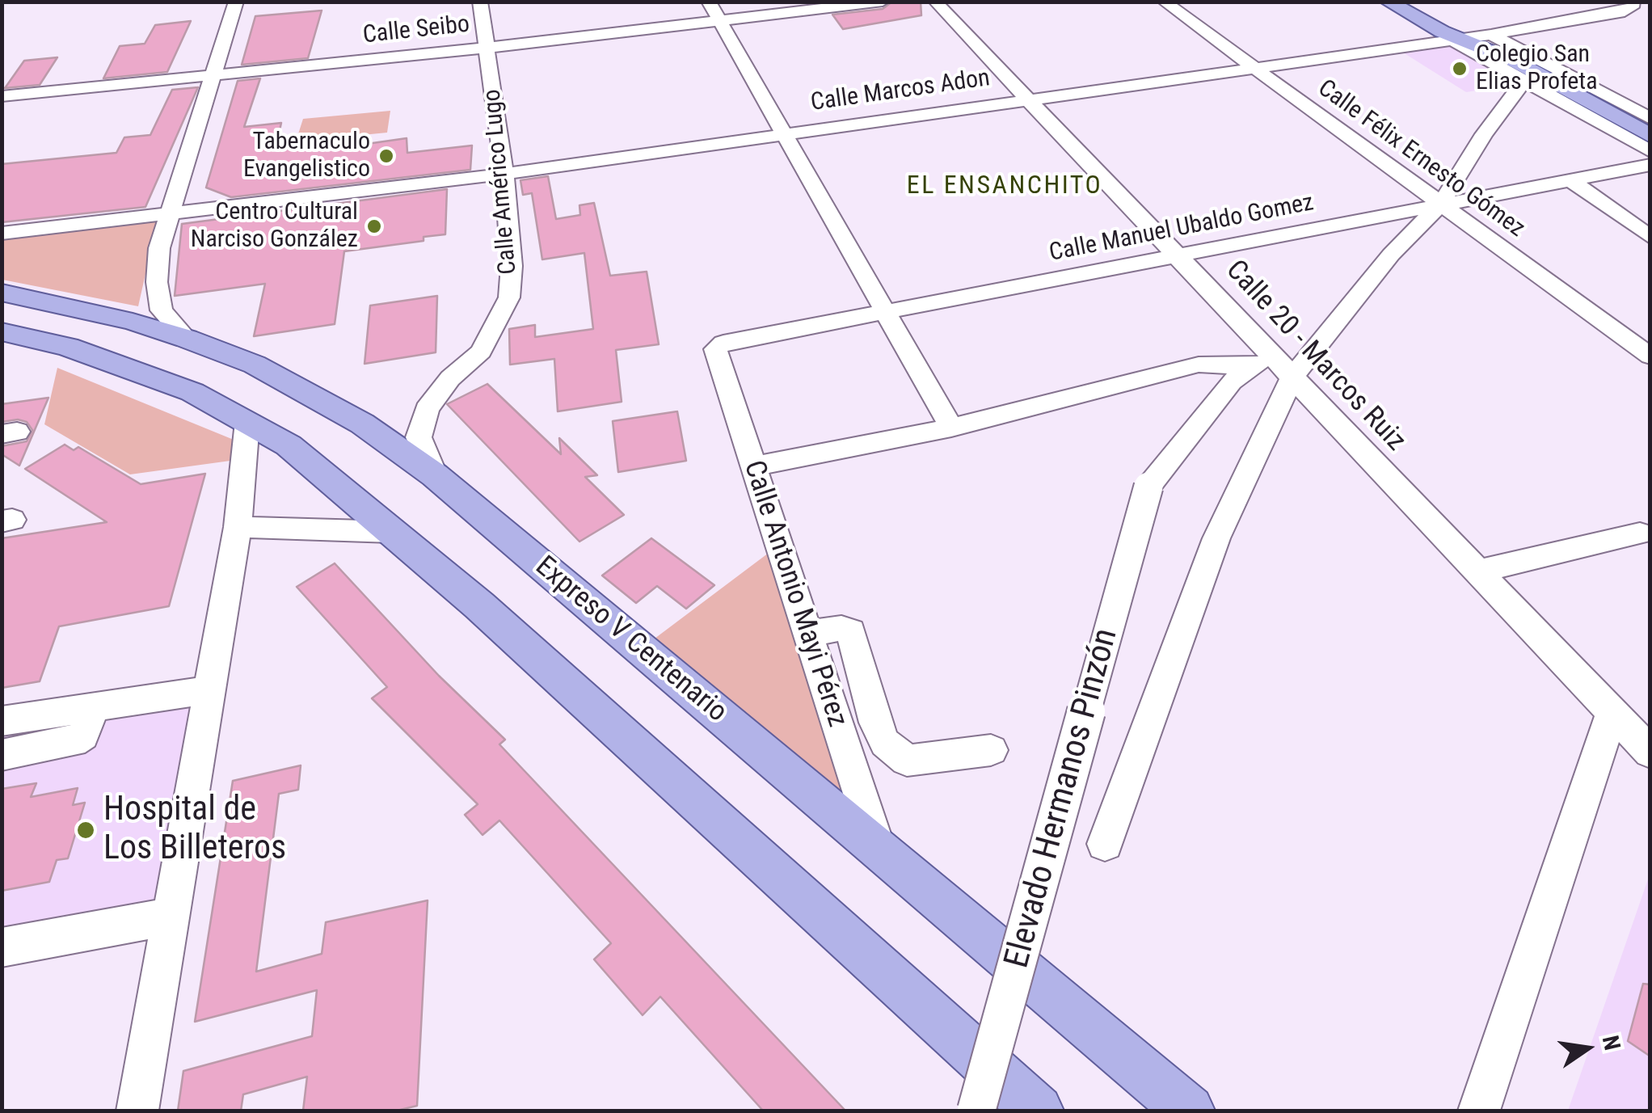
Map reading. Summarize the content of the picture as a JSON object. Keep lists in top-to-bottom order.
{
  "streets": {
    "main road": ["Expreso V Centenario"],
    "street": [
      "Calle Seibo",
      "Calle Marcos Adon",
      "Calle Félix Ernesto Gómez",
      "Calle Américo Lugo",
      "Calle Manuel Ubaldo Gomez",
      "Calle 20 - Marcos Ruiz",
      "Calle Antonio Mayi Pérez",
      "Elevado Hermanos Pinzón"
    ]
  },
  "crossings": [
    ["Calle Seibo", "Calle Américo Lugo"],
    ["Calle Marcos Adon", "Calle Félix Ernesto Gómez"],
    ["Calle Marcos Adon", "Calle Américo Lugo"],
    ["Calle Marcos Adon", "Calle 20 - Marcos Ruiz"],
    ["Calle Félix Ernesto Gómez", "Calle Manuel Ubaldo Gomez"],
    ["Calle Américo Lugo", "Expreso V Centenario"],
    ["Calle Manuel Ubaldo Gomez", "Calle 20 - Marcos Ruiz"],
    ["Calle Manuel Ubaldo Gomez", "Calle Antonio Mayi Pérez"],
    ["Calle 20 - Marcos Ruiz", "Elevado Hermanos Pinzón"],
    ["Calle Antonio Mayi Pérez", "Expreso V Centenario"]
  ],
  "districts": ["EL ENSANCHITO"],
  "places": [
    "Colegio San Elias Profeta",
    "Tabernaculo Evangelistico",
    "Centro Cultural Narciso González",
    "Hospital de Los Billeteros"
  ],
  "north": "right"
}
